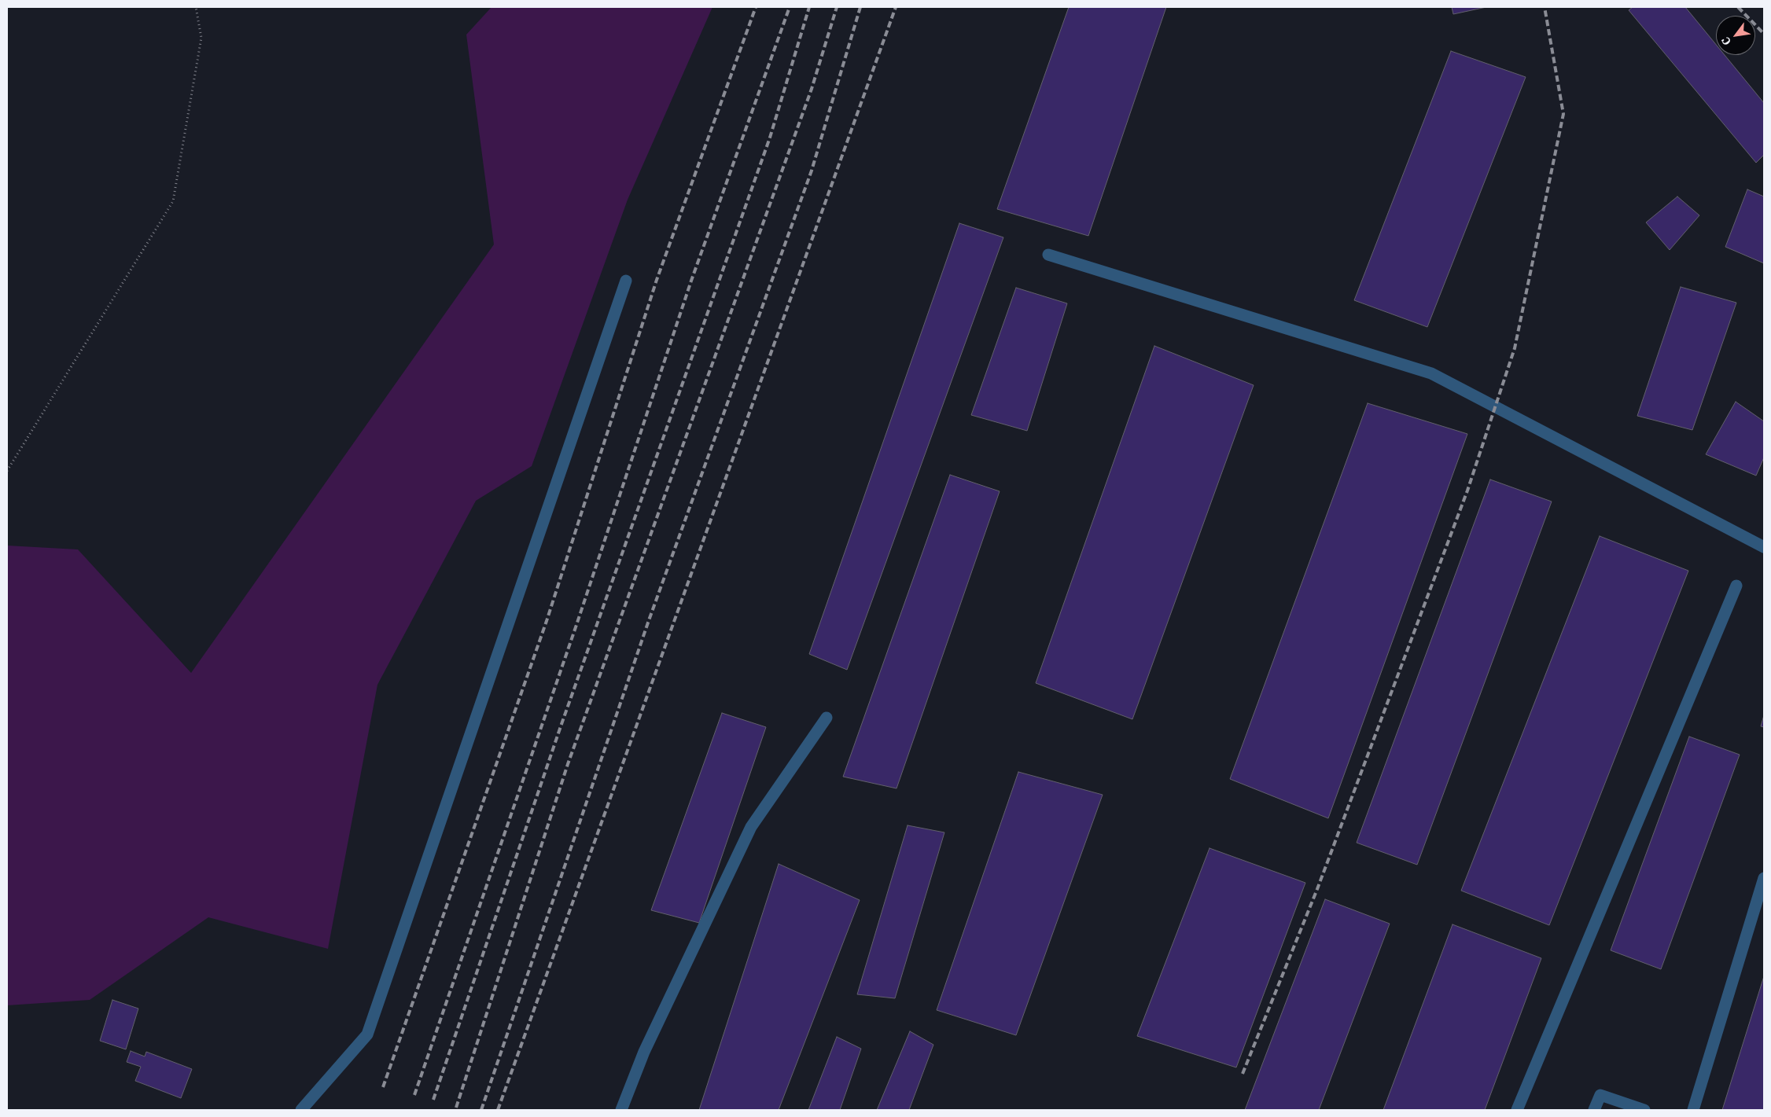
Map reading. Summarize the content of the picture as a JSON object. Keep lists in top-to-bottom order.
{
  "north": "bottom left"
}
